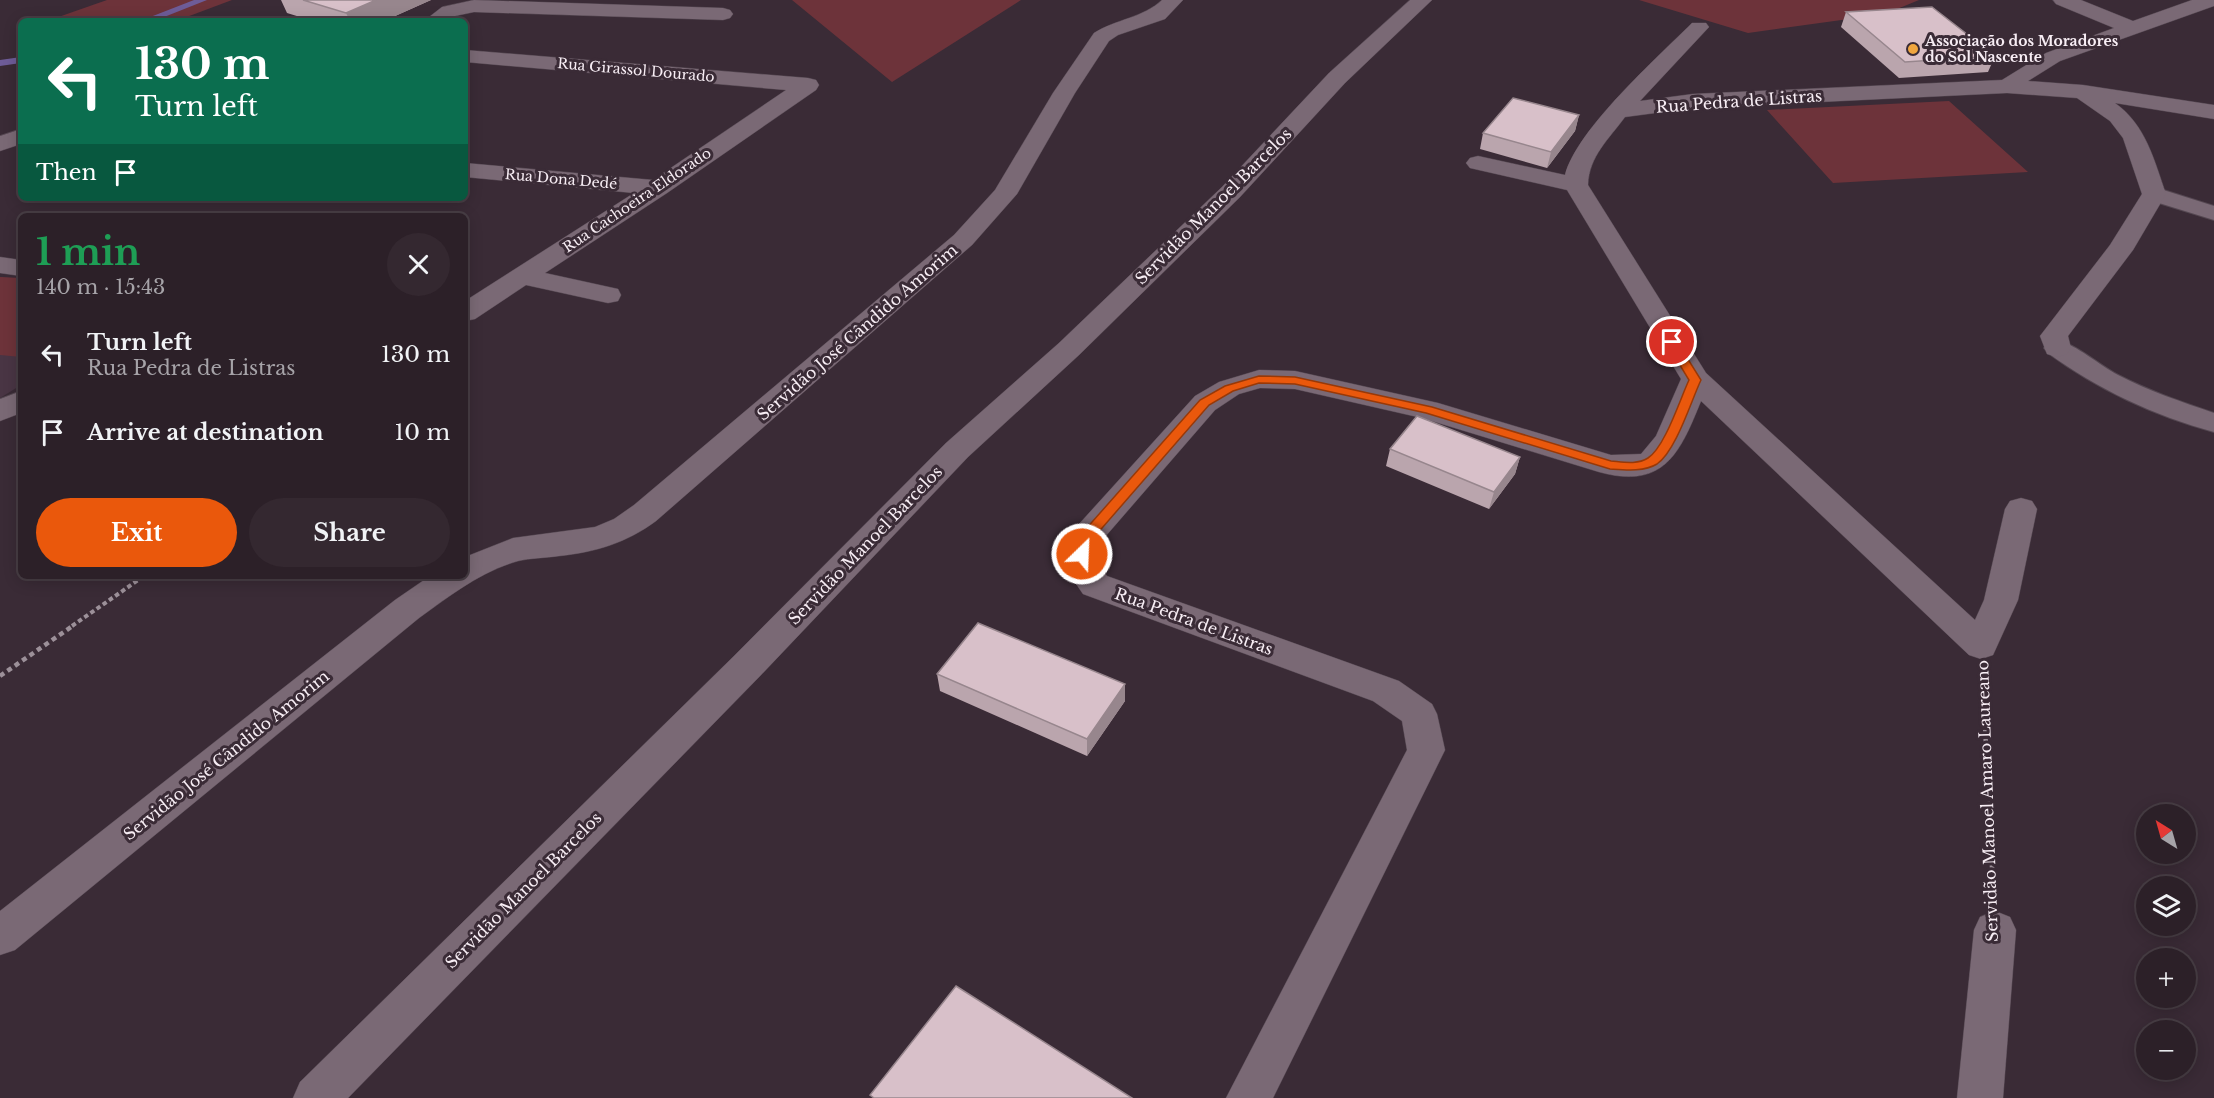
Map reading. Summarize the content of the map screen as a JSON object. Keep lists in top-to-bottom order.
{
  "streets": {
    "street": [
      "Rua Girassol Dourado",
      "Rua Pedra de Listras",
      "Rua Dona Dedé",
      "Rua Cachoeira Eldorado",
      "Servidão Manoel Barcelos",
      "Servidão José Cândido Amorim",
      "Servidão Manoel Amaro Laureano"
    ]
  },
  "crossings": [
    ["Rua Girassol Dourado", "Rua Cachoeira Eldorado"],
    ["Rua Dona Dedé", "Rua Cachoeira Eldorado"]
  ],
  "places": ["Associação dos Moradores do Sol Nascente"],
  "north": "top left",
  "page": {
    "turn": ["130 m", "Turn left"],
    "then": "Then",
    "heading": ["1 min", "140 m · 15:43"],
    "list": [
      {
        "name": "Turn left",
        "note": "Rua Pedra de Listras",
        "value": "130 m"
      },
      {
        "name": "Arrive at destination",
        "value": "10 m"
      }
    ],
    "buttons": ["Exit", "Share"],
    "map_buttons": ["+", "−"]
  }
}
